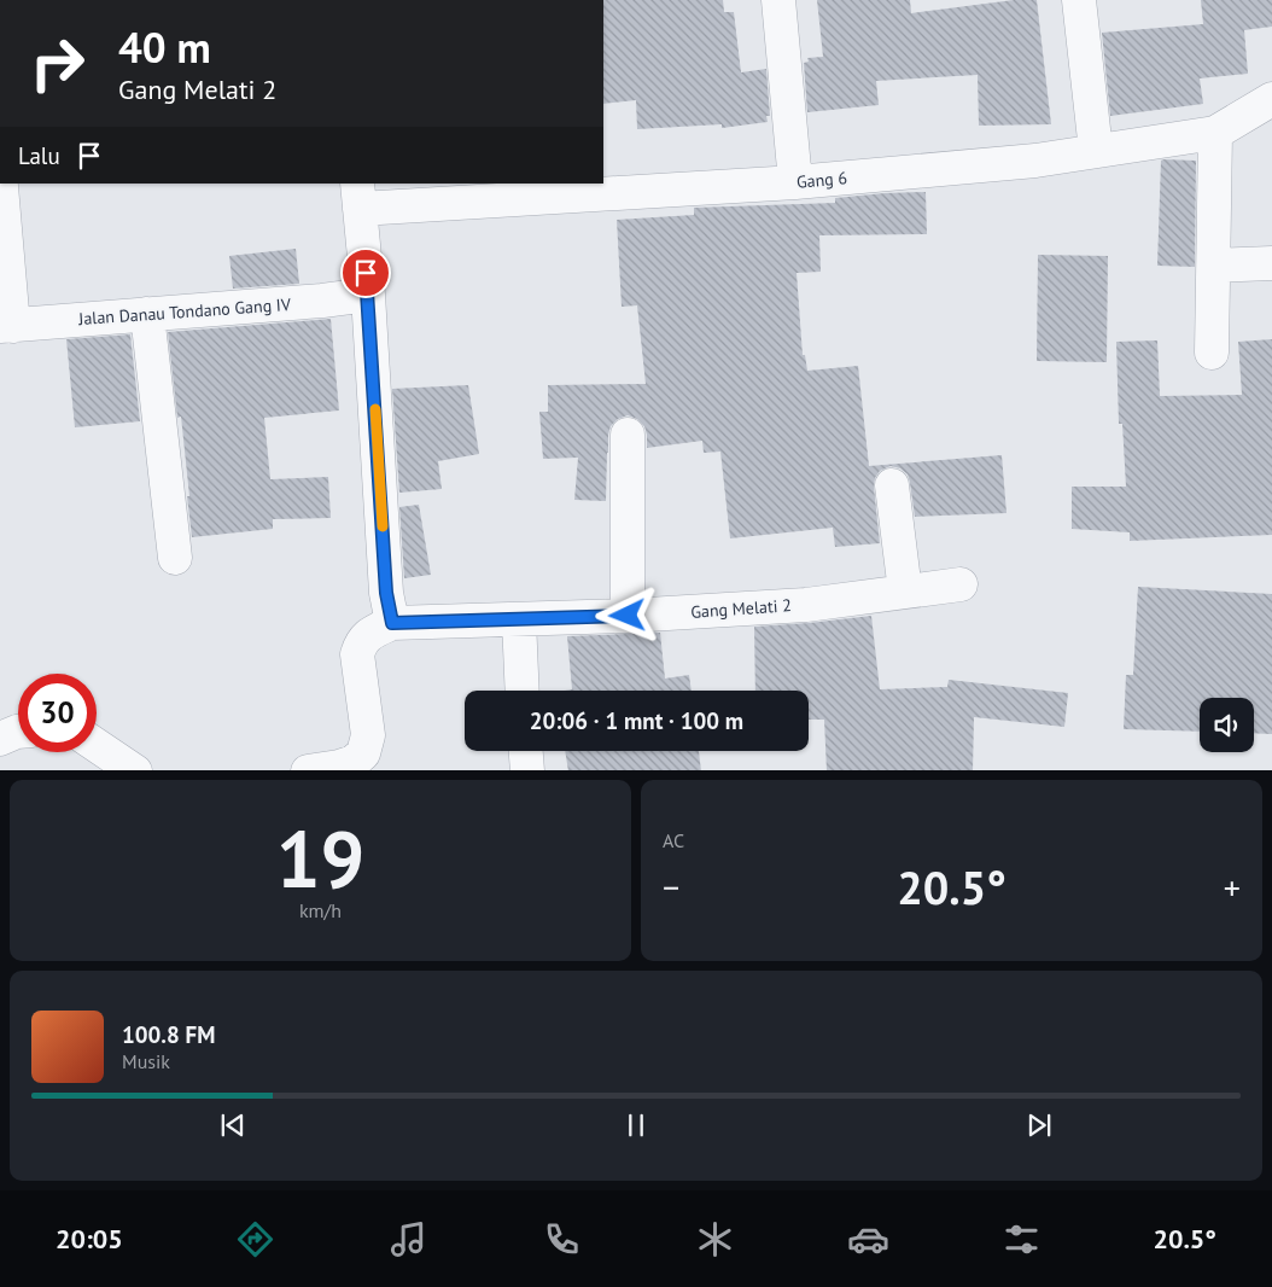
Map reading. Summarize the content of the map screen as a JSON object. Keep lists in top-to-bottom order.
{
  "streets": {
    "street": ["Gang 6", "Jalan Danau Tondano Gang IV", "Gang Melati 2"]
  },
  "page": {
    "turn": ["40 m", "Gang Melati 2"],
    "then": "Lalu",
    "limit": "30",
    "trip": "20:06 · 1 mnt · 100 m",
    "tile": [
      ["19", "km/h"],
      "AC"
    ],
    "heat": ["−", "20.5°", "+"],
    "song": ["100.8 FM", "Musik"],
    "tabs": ["20:05", "20.5°"]
  }
}
